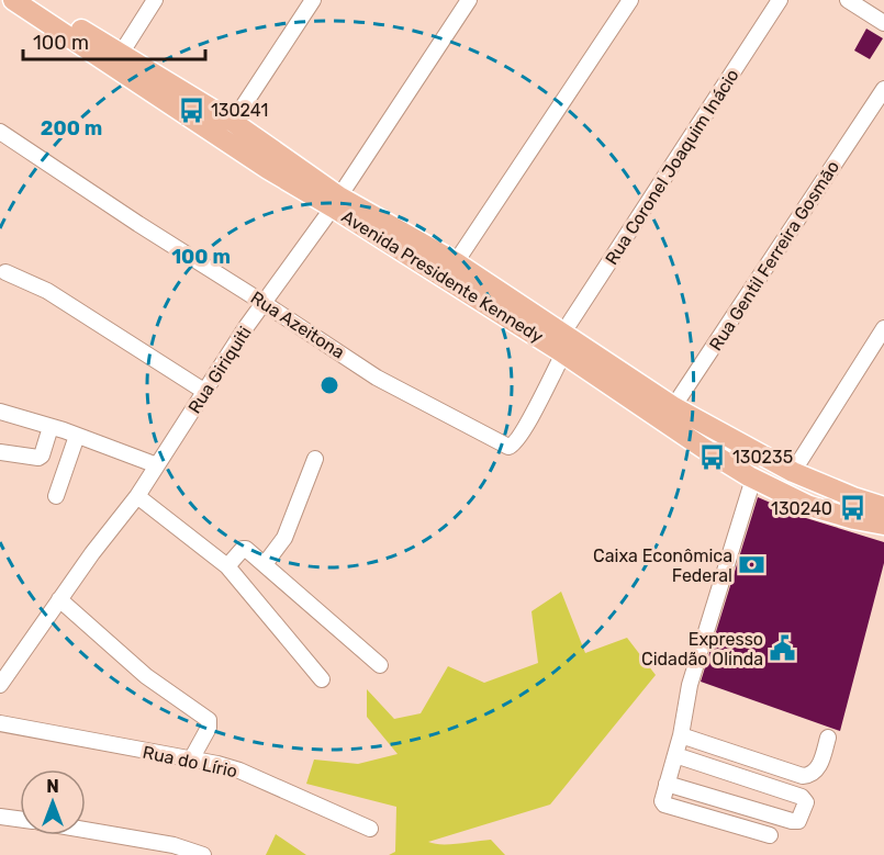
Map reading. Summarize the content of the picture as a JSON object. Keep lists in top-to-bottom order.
{
  "streets": {
    "main road": ["Avenida Presidente Kennedy"],
    "street": [
      "Rua Coronel Joaquim Inácio",
      "Rua Gentil Ferreira Gosmão",
      "Rua Azeitona",
      "Rua Giriquiti",
      "Rua do Lírio"
    ]
  },
  "crossings": [
    ["Rua Coronel Joaquim Inácio", "Avenida Presidente Kennedy"],
    ["Rua Coronel Joaquim Inácio", "Rua Azeitona"],
    ["Rua Gentil Ferreira Gosmão", "Avenida Presidente Kennedy"],
    ["Avenida Presidente Kennedy", "Rua Azeitona"],
    ["Avenida Presidente Kennedy", "Rua Giriquiti"],
    ["Rua Azeitona", "Rua Giriquiti"]
  ],
  "places": {
    "bus stop": ["130241", "130235", "130240"],
    "bank": ["Caixa Econômica Federal"],
    "public building": ["Expresso Cidadão Olinda"]
  },
  "scale_bar": "100 m",
  "north": "top",
  "rings": ["200 m", "100 m"]
}
